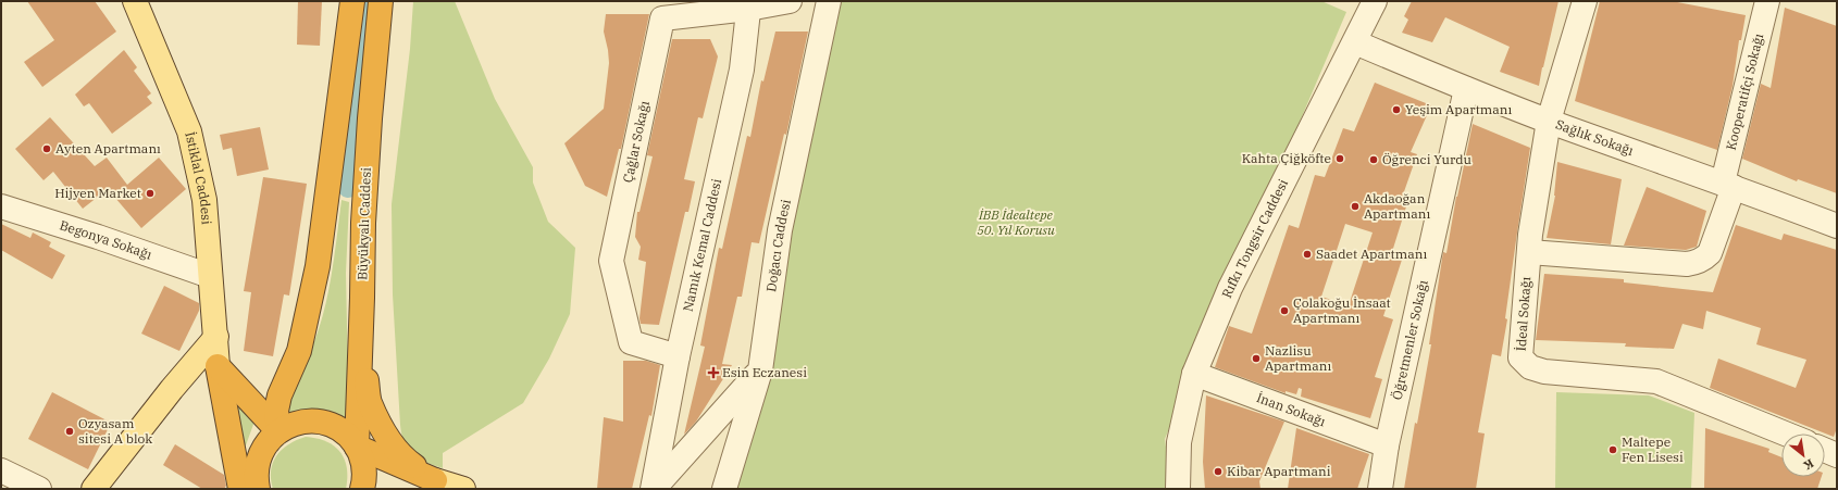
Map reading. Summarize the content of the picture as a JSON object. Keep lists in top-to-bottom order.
{
  "streets": {
    "highway": ["İstiklal Caddesi", "Büyükyalı Caddesi"],
    "street": [
      "Kooperatifçi Sokağı",
      "Sağlık Sokağı",
      "Çağlar Sokağı",
      "Rıfkı Tongsir Caddesi",
      "Begonya Sokağı",
      "Namık Kemal Caddesi",
      "Doğacı Caddesi",
      "İdeal Sokağı",
      "Öğretmenler Sokağı",
      "İnan Sokağı"
    ]
  },
  "crossings": [
    ["Kooperatifçi Sokağı", "Sağlık Sokağı"],
    ["Kooperatifçi Sokağı", "İdeal Sokağı"],
    ["Sağlık Sokağı", "Rıfkı Tongsir Caddesi"],
    ["Sağlık Sokağı", "İdeal Sokağı"],
    ["Sağlık Sokağı", "Öğretmenler Sokağı"],
    ["Çağlar Sokağı", "Namık Kemal Caddesi"],
    ["İstiklal Caddesi", "Begonya Sokağı"],
    ["Rıfkı Tongsir Caddesi", "İnan Sokağı"],
    ["Öğretmenler Sokağı", "İnan Sokağı"]
  ],
  "parks": ["İBB İdealtepe 50. Yıl Korusu"],
  "places": {
    "other": [
      "Yeşim Apartmanı",
      "Ayten Apartmanı",
      "Kahta Çiğköfte",
      "Öğrenci Yurdu",
      "Hijyen Market",
      "Akdaoğan Apartmanı",
      "Saadet Apartmanı",
      "Çolakoğu İnsaat Apartmanı",
      "Nazlisu Apartmanı",
      "Ozyasam sitesi A blok",
      "Maltepe Fen Lisesi",
      "Kibar Apartmani"
    ],
    "health": ["Esin Eczanesi"]
  },
  "north": "bottom right"
}
